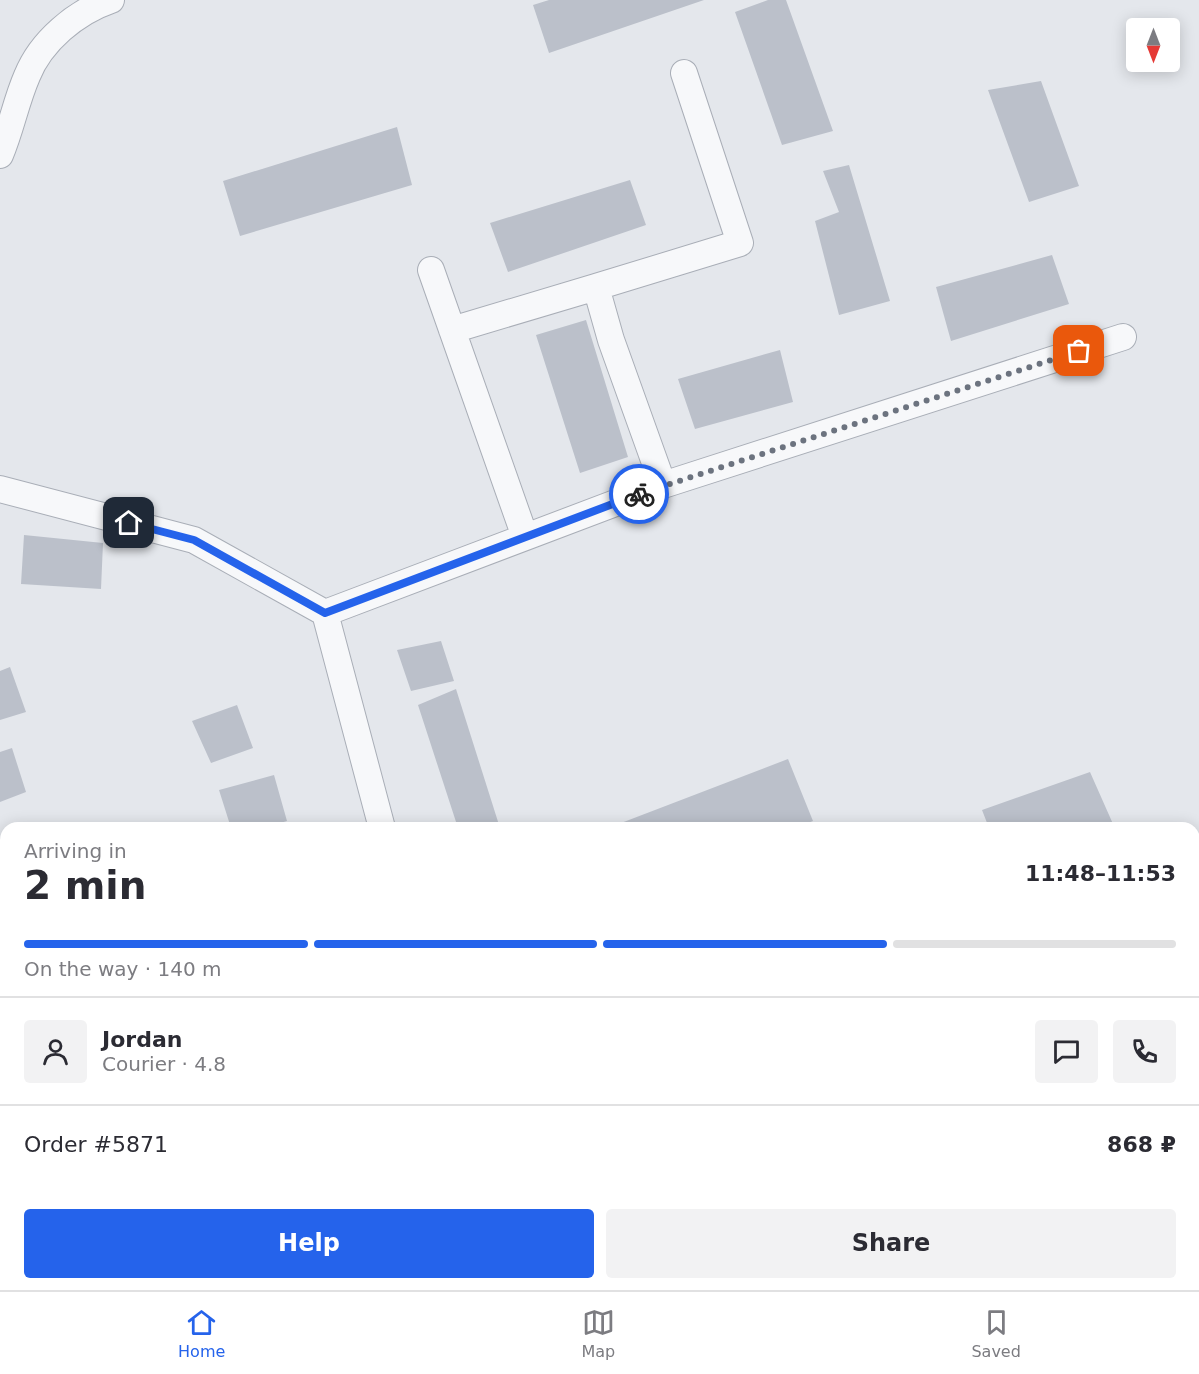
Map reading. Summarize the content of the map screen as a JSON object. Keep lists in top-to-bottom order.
{
  "north": "bottom",
  "page": {
    "heading": ["2 min", "Arriving in", "11:48–11:53"],
    "panel": [
      "Jordan",
      "Courier · 4.8",
      "Order #5871",
      "868 ₽"
    ],
    "bar": "On the way · 140 m",
    "buttons": ["Help", "Share"],
    "tabs": ["Home", "Map", "Saved"]
  }
}
